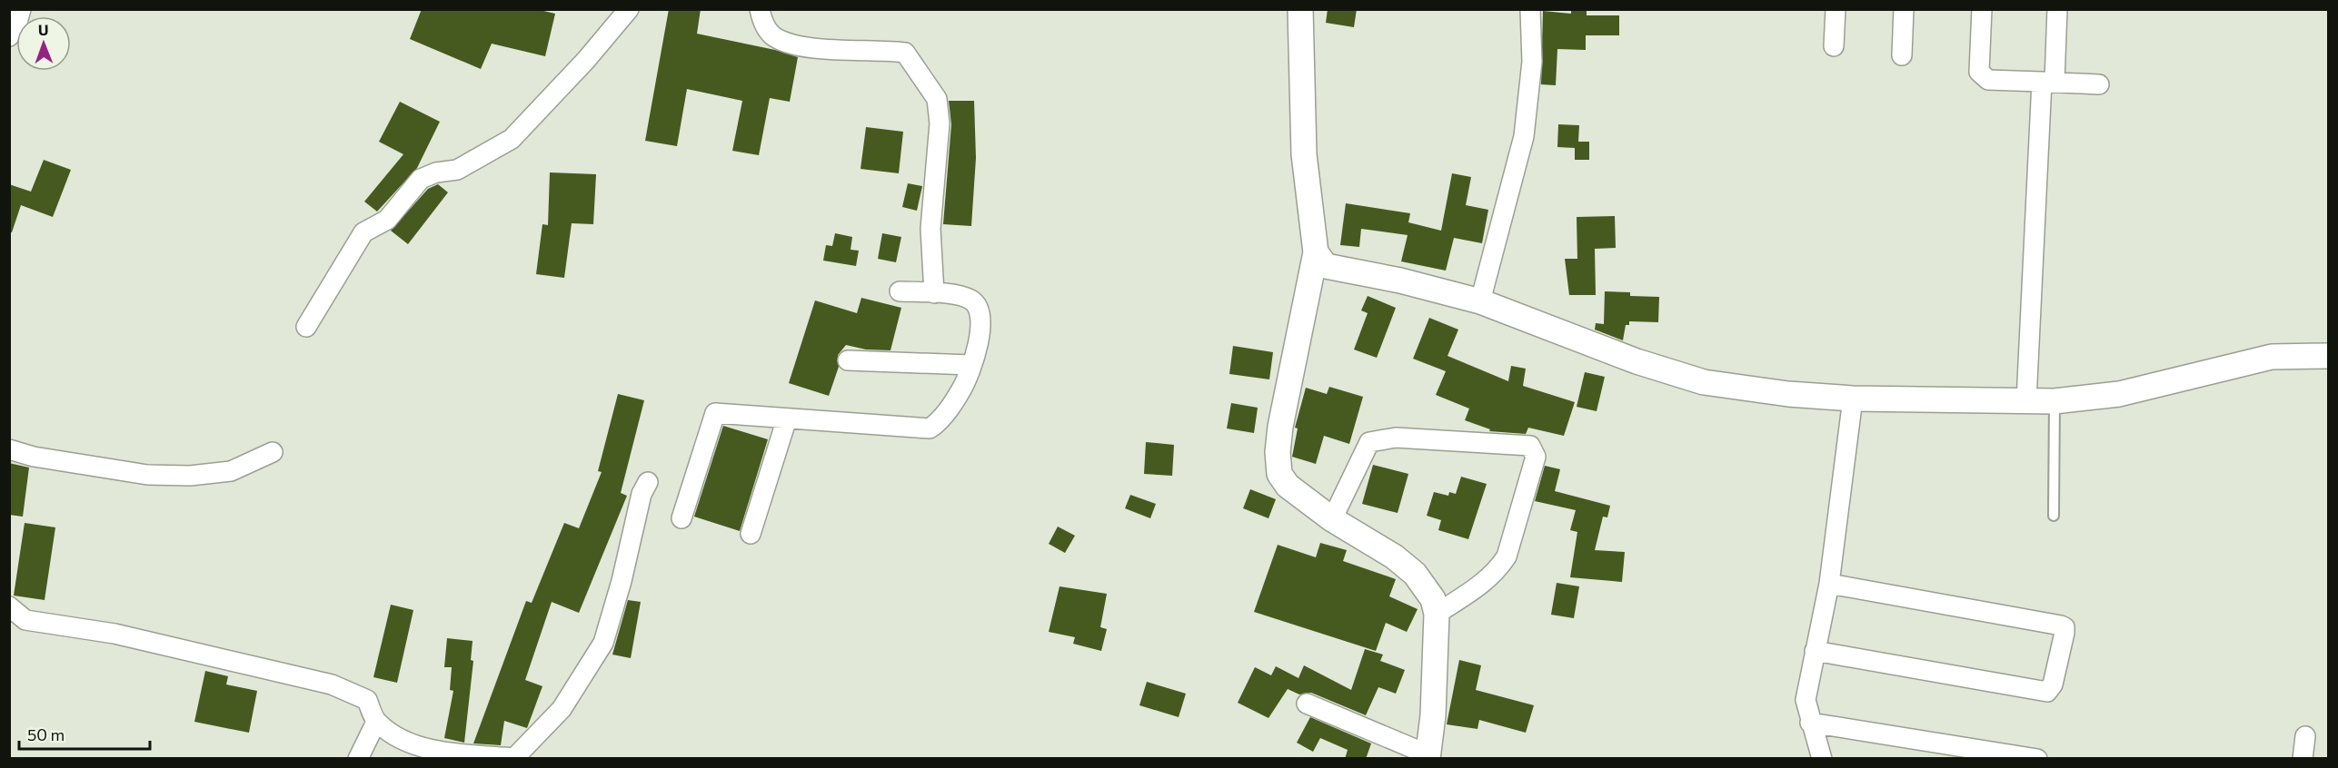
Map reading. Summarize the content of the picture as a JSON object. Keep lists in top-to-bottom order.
{
  "scale_bar": "50 m",
  "north": "top"
}
